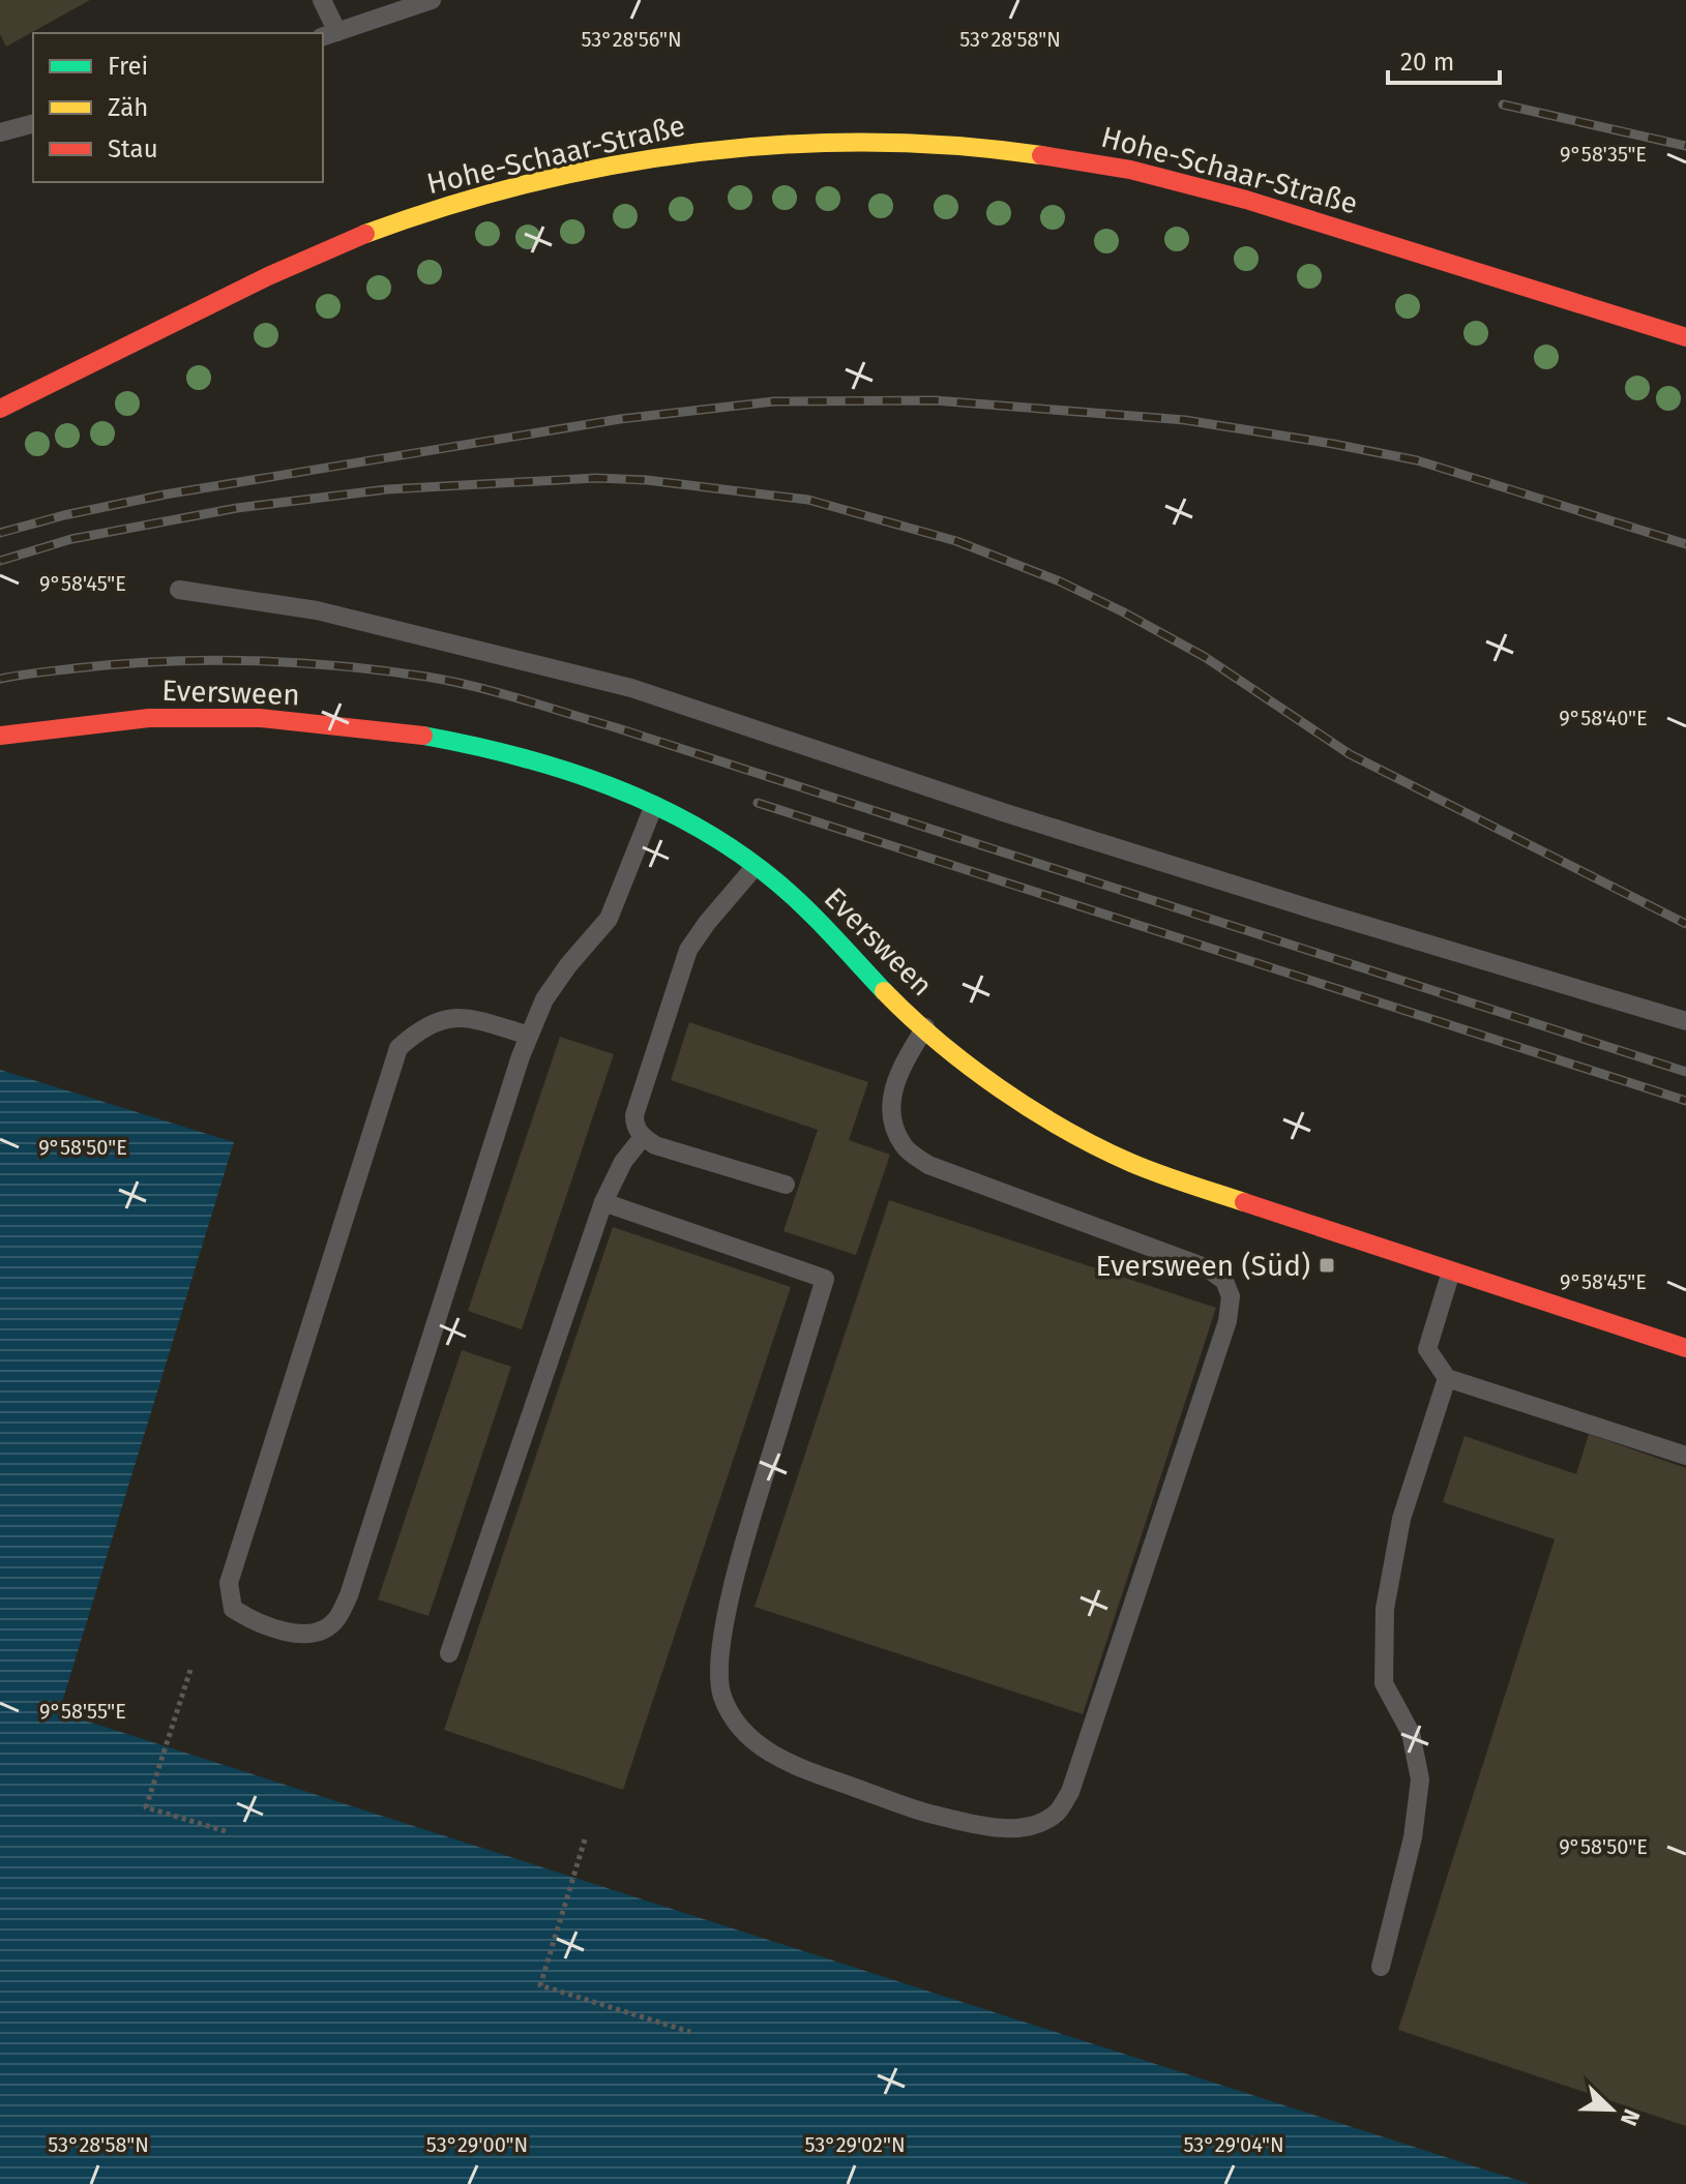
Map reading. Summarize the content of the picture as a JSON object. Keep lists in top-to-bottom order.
{
  "streets": {
    "street": ["Hohe-Schaar-Straße", "Eversween"]
  },
  "places": {
    "transit": ["Eversween (Süd)"]
  },
  "legend": ["Frei", "Zäh", "Stau"],
  "scale_bar": "20 m",
  "north": "bottom right",
  "coordinates": [
    "53°28'56\"N",
    "53°28'58\"N",
    "9°58'35\"E",
    "9°58'45\"E",
    "9°58'40\"E",
    "9°58'50\"E",
    "9°58'55\"E",
    "53°29'00\"N",
    "53°29'02\"N",
    "53°29'04\"N"
  ]
}
